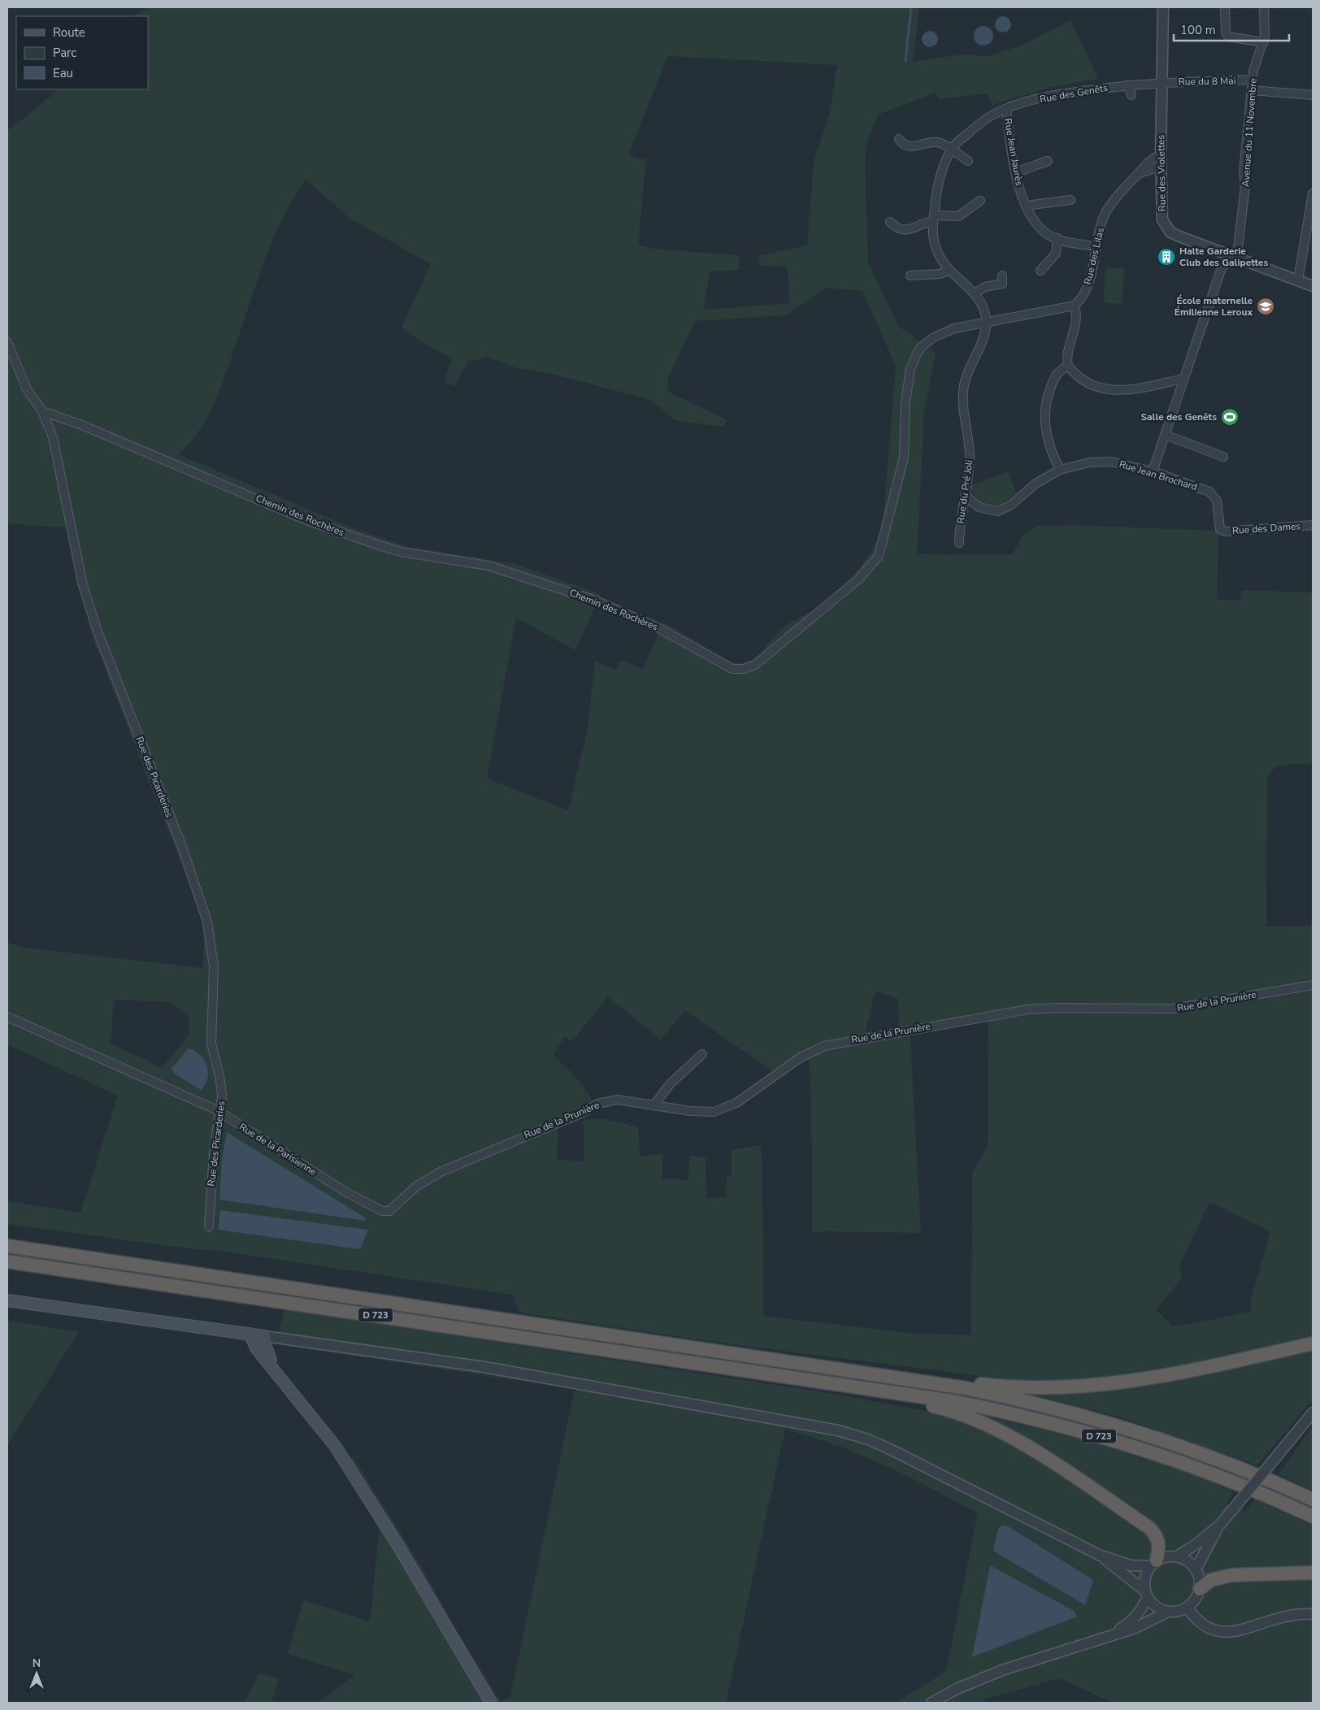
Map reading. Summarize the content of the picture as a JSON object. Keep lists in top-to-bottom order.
{
  "streets": {
    "highway": ["D 723"],
    "street": [
      "Rue du 8 Mai",
      "Rue des Genêts",
      "Avenue du 11 Novembre",
      "Rue Jean Jaurès",
      "Rue des Violettes",
      "Rue des Lilas",
      "Rue Jean Brochard",
      "Rue du Pré Joli",
      "Chemin des Rochères",
      "Rue des Dames",
      "Rue des Picarderies",
      "Rue de la Prunière",
      "Rue de la Parisienne"
    ]
  },
  "crossings": [
    ["Rue du 8 Mai", "Rue des Genêts"],
    ["Rue du 8 Mai", "Avenue du 11 Novembre"],
    ["Rue du 8 Mai", "Rue des Violettes"],
    ["Rue des Genêts", "Rue Jean Jaurès"],
    ["Rue des Genêts", "Rue des Violettes"],
    ["Rue des Genêts", "Rue du Pré Joli"],
    ["Rue des Genêts", "Chemin des Rochères"],
    ["Avenue du 11 Novembre", "Rue des Violettes"],
    ["Rue Jean Jaurès", "Rue des Lilas"],
    ["Rue des Violettes", "Rue des Lilas"],
    ["Rue Jean Brochard", "Rue du Pré Joli"],
    ["Rue Jean Brochard", "Rue des Dames"],
    ["Rue du Pré Joli", "Chemin des Rochères"],
    ["Chemin des Rochères", "Rue des Picarderies"],
    ["Rue des Picarderies", "Rue de la Parisienne"],
    ["Rue de la Prunière", "Rue de la Parisienne"]
  ],
  "places": {
    "building": ["Halte Garderie Club des Galipettes"],
    "school or university": ["École maternelle Émilienne Leroux"],
    "sports": ["Salle des Genêts"]
  },
  "legend": ["Route", "Parc", "Eau"],
  "scale_bar": "100 m",
  "north": "top"
}
